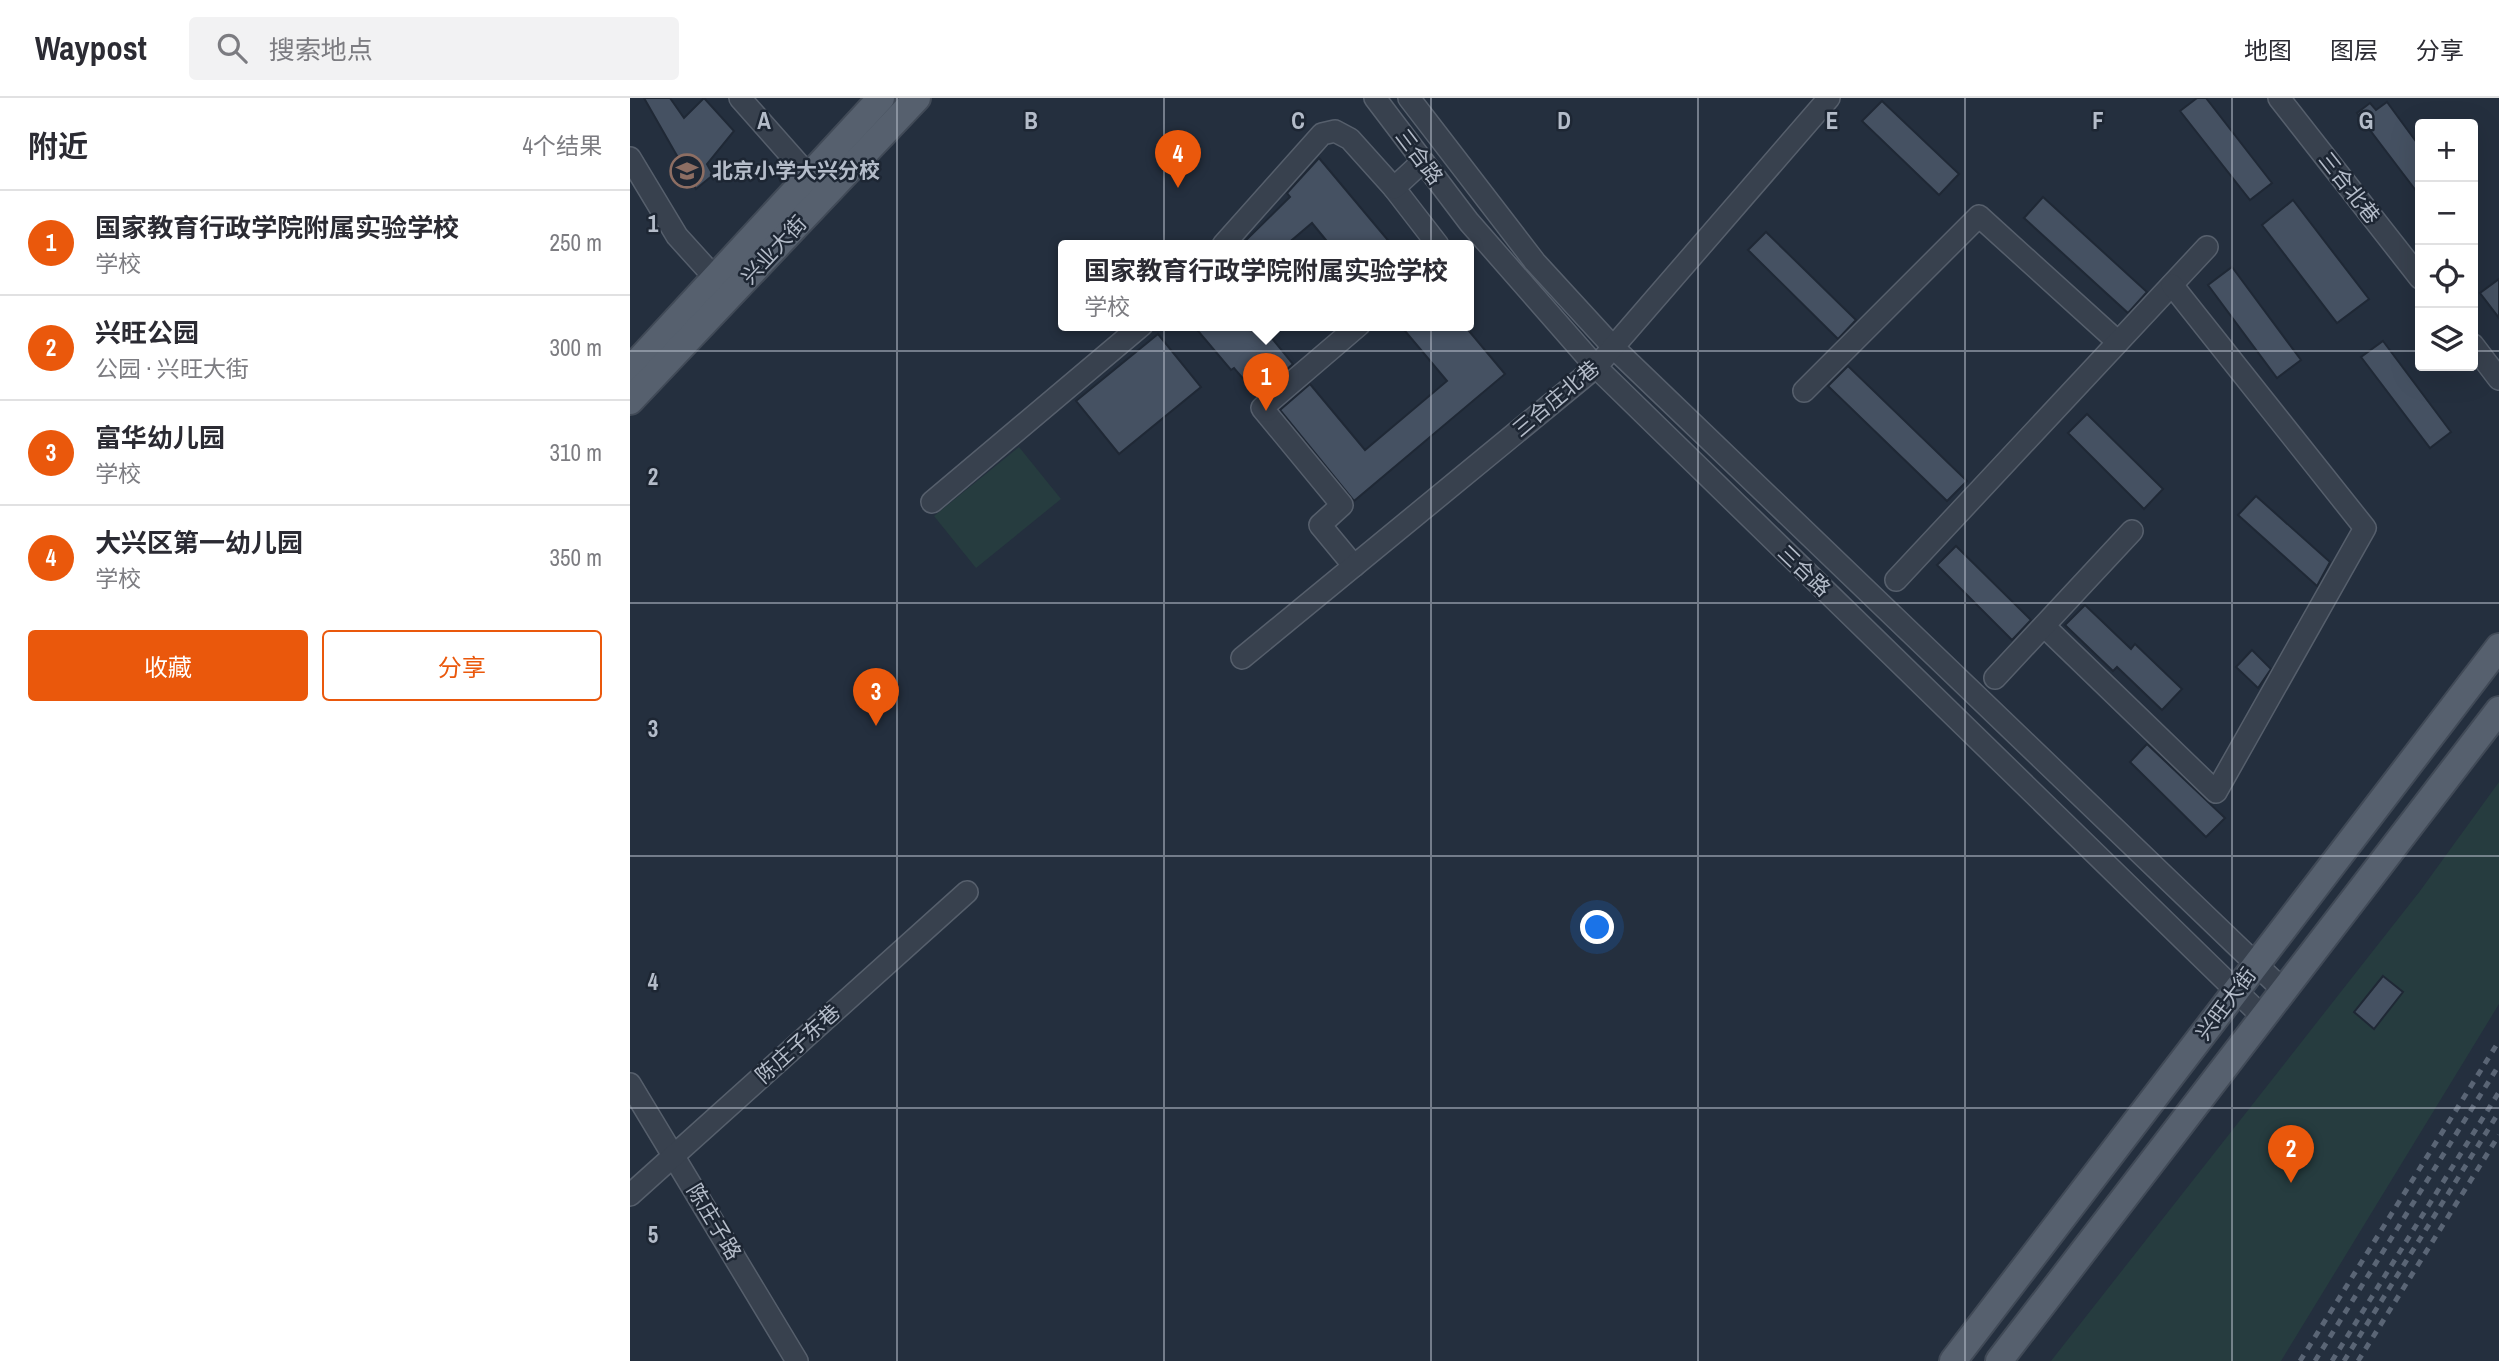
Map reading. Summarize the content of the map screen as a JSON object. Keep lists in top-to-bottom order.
{
  "streets": {
    "main road": ["兴业大街", "兴旺大街"],
    "street": [
      "三合路",
      "三合北巷",
      "三合庄北巷",
      "陈庄子东巷",
      "陈庄子路"
    ]
  },
  "crossings": [
    ["三合路", "三合庄北巷"],
    ["三合路", "兴旺大街"],
    ["陈庄子东巷", "陈庄子路"]
  ],
  "places": {
    "school or university": ["北京小学大兴分校"]
  },
  "page": {
    "header": "Waypost",
    "search": "搜索地点",
    "nav": ["地图", "图层", "分享"],
    "heading": ["附近", "4个结果"],
    "map_buttons": ["+", "−"],
    "pins": [
      "4",
      "1",
      "3",
      "2"
    ],
    "list": [
      {
        "mark": "1",
        "name": "国家教育行政学院附属实验学校",
        "note": "学校",
        "value": "250 m"
      },
      {
        "mark": "2",
        "name": "兴旺公园",
        "note": "公园 · 兴旺大街",
        "value": "300 m"
      },
      {
        "mark": "3",
        "name": "富华幼儿园",
        "note": "学校",
        "value": "310 m"
      },
      {
        "mark": "4",
        "name": "大兴区第一幼儿园",
        "note": "学校",
        "value": "350 m"
      }
    ],
    "popup": ["国家教育行政学院附属实验学校", "学校"],
    "buttons": ["收藏", "分享"]
  },
  "grid": {
    "columns": [
      "A",
      "B",
      "C",
      "D",
      "E",
      "F",
      "G"
    ],
    "rows": [
      "1",
      "2",
      "3",
      "4",
      "5"
    ]
  }
}
